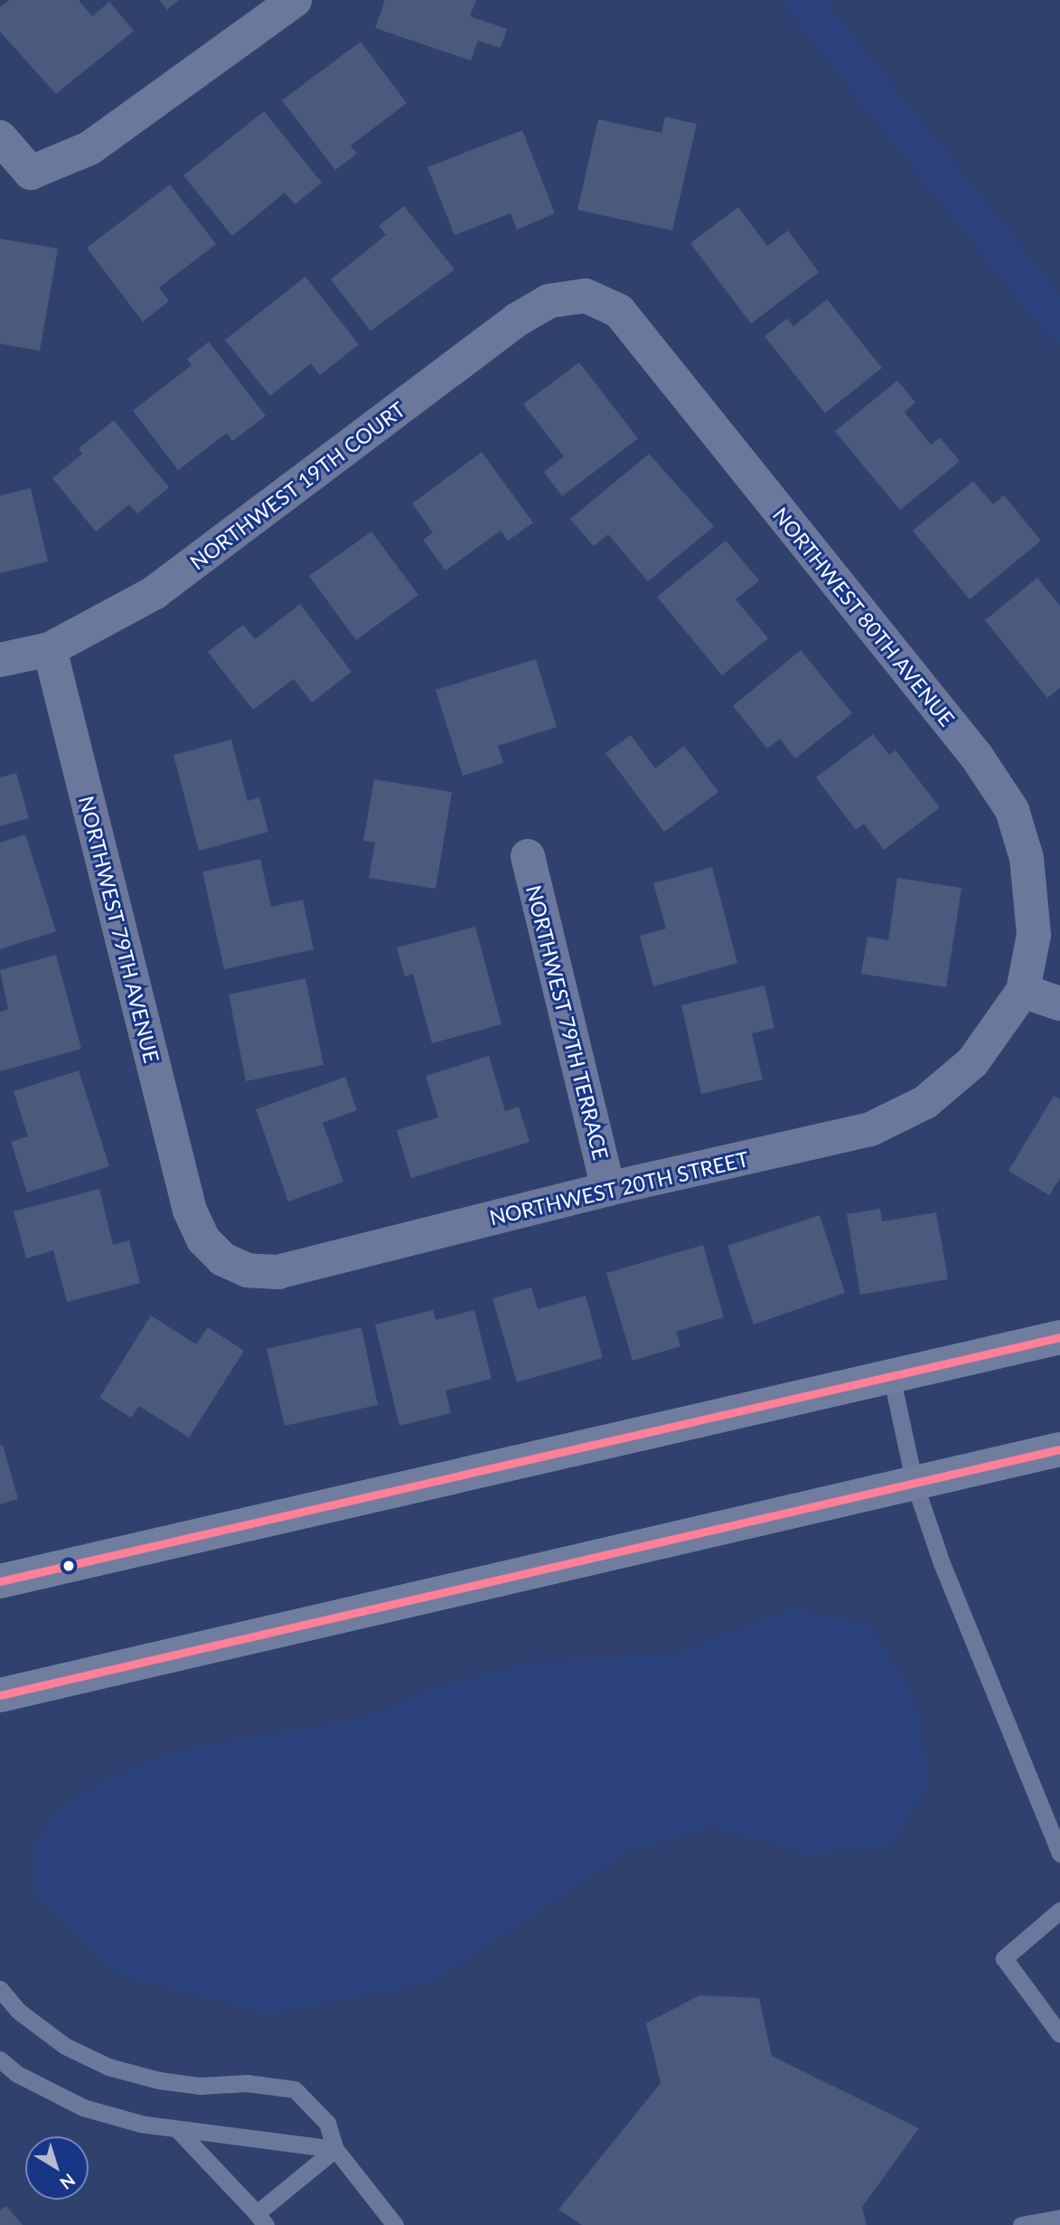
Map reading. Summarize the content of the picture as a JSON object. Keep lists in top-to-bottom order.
{
  "streets": {
    "street": [
      "NORTHWEST 19TH COURT",
      "NORTHWEST 80TH AVENUE",
      "NORTHWEST 79TH AVENUE",
      "NORTHWEST 79TH TERRACE",
      "NORTHWEST 20TH STREET"
    ]
  },
  "crossings": [
    ["NORTHWEST 19TH COURT", "NORTHWEST 80TH AVENUE"],
    ["NORTHWEST 19TH COURT", "NORTHWEST 79TH AVENUE"],
    ["NORTHWEST 80TH AVENUE", "NORTHWEST 20TH STREET"],
    ["NORTHWEST 79TH AVENUE", "NORTHWEST 20TH STREET"],
    ["NORTHWEST 79TH TERRACE", "NORTHWEST 20TH STREET"]
  ],
  "north": "bottom right"
}
